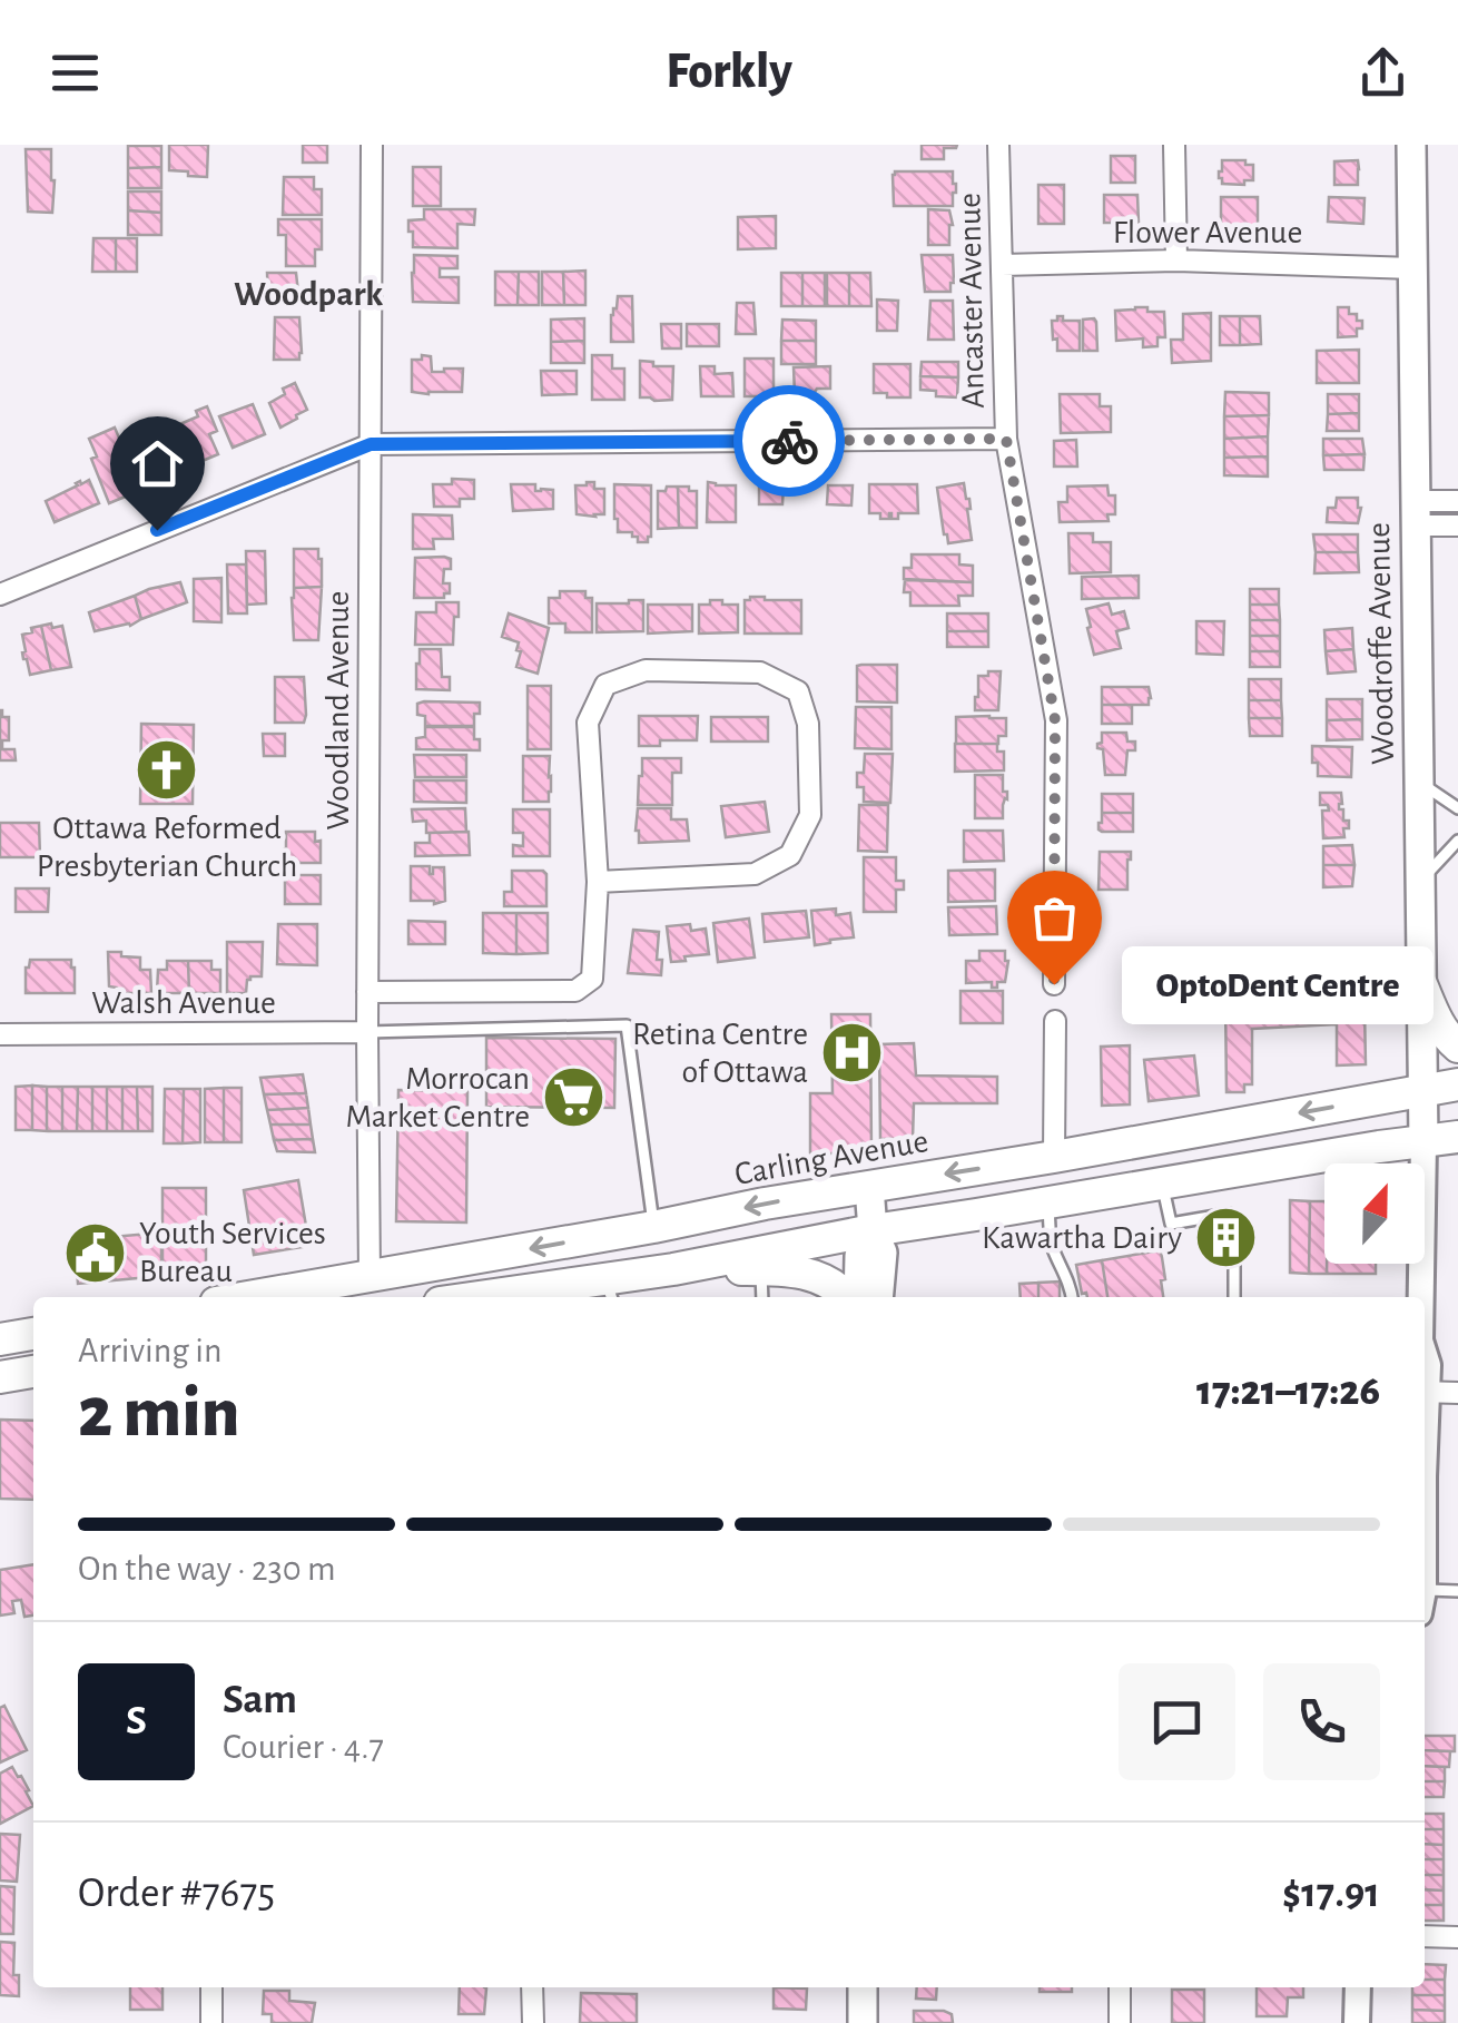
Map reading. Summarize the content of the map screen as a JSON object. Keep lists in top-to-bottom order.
{
  "streets": {
    "main road": ["Woodroffe Avenue", "Carling Avenue"],
    "street": [
      "Flower Avenue",
      "Ancaster Avenue",
      "Woodland Avenue",
      "Walsh Avenue"
    ]
  },
  "crossings": [
    ["Flower Avenue", "Ancaster Avenue"],
    ["Flower Avenue", "Woodroffe Avenue"],
    ["Woodroffe Avenue", "Carling Avenue"],
    ["Woodland Avenue", "Walsh Avenue"],
    ["Woodland Avenue", "Carling Avenue"]
  ],
  "districts": ["Woodpark"],
  "places": {
    "church": ["Ottawa Reformed Presbyterian Church"],
    "other": ["OptoDent Centre"],
    "hospital": ["Retina Centre of Ottawa"],
    "supermarket": ["Morrocan Market Centre"],
    "building": ["Kawartha Dairy"],
    "public building": ["Youth Services Bureau"]
  },
  "north": "top",
  "page": {
    "header": "Forkly",
    "bubble": "OptoDent Centre",
    "heading": ["2 min", "Arriving in", "17:21–17:26"],
    "panel": [
      "Sam",
      "Courier · 4.7",
      "Order #7675",
      "$17.91"
    ],
    "bar": "On the way · 230 m",
    "round": "S"
  }
}
